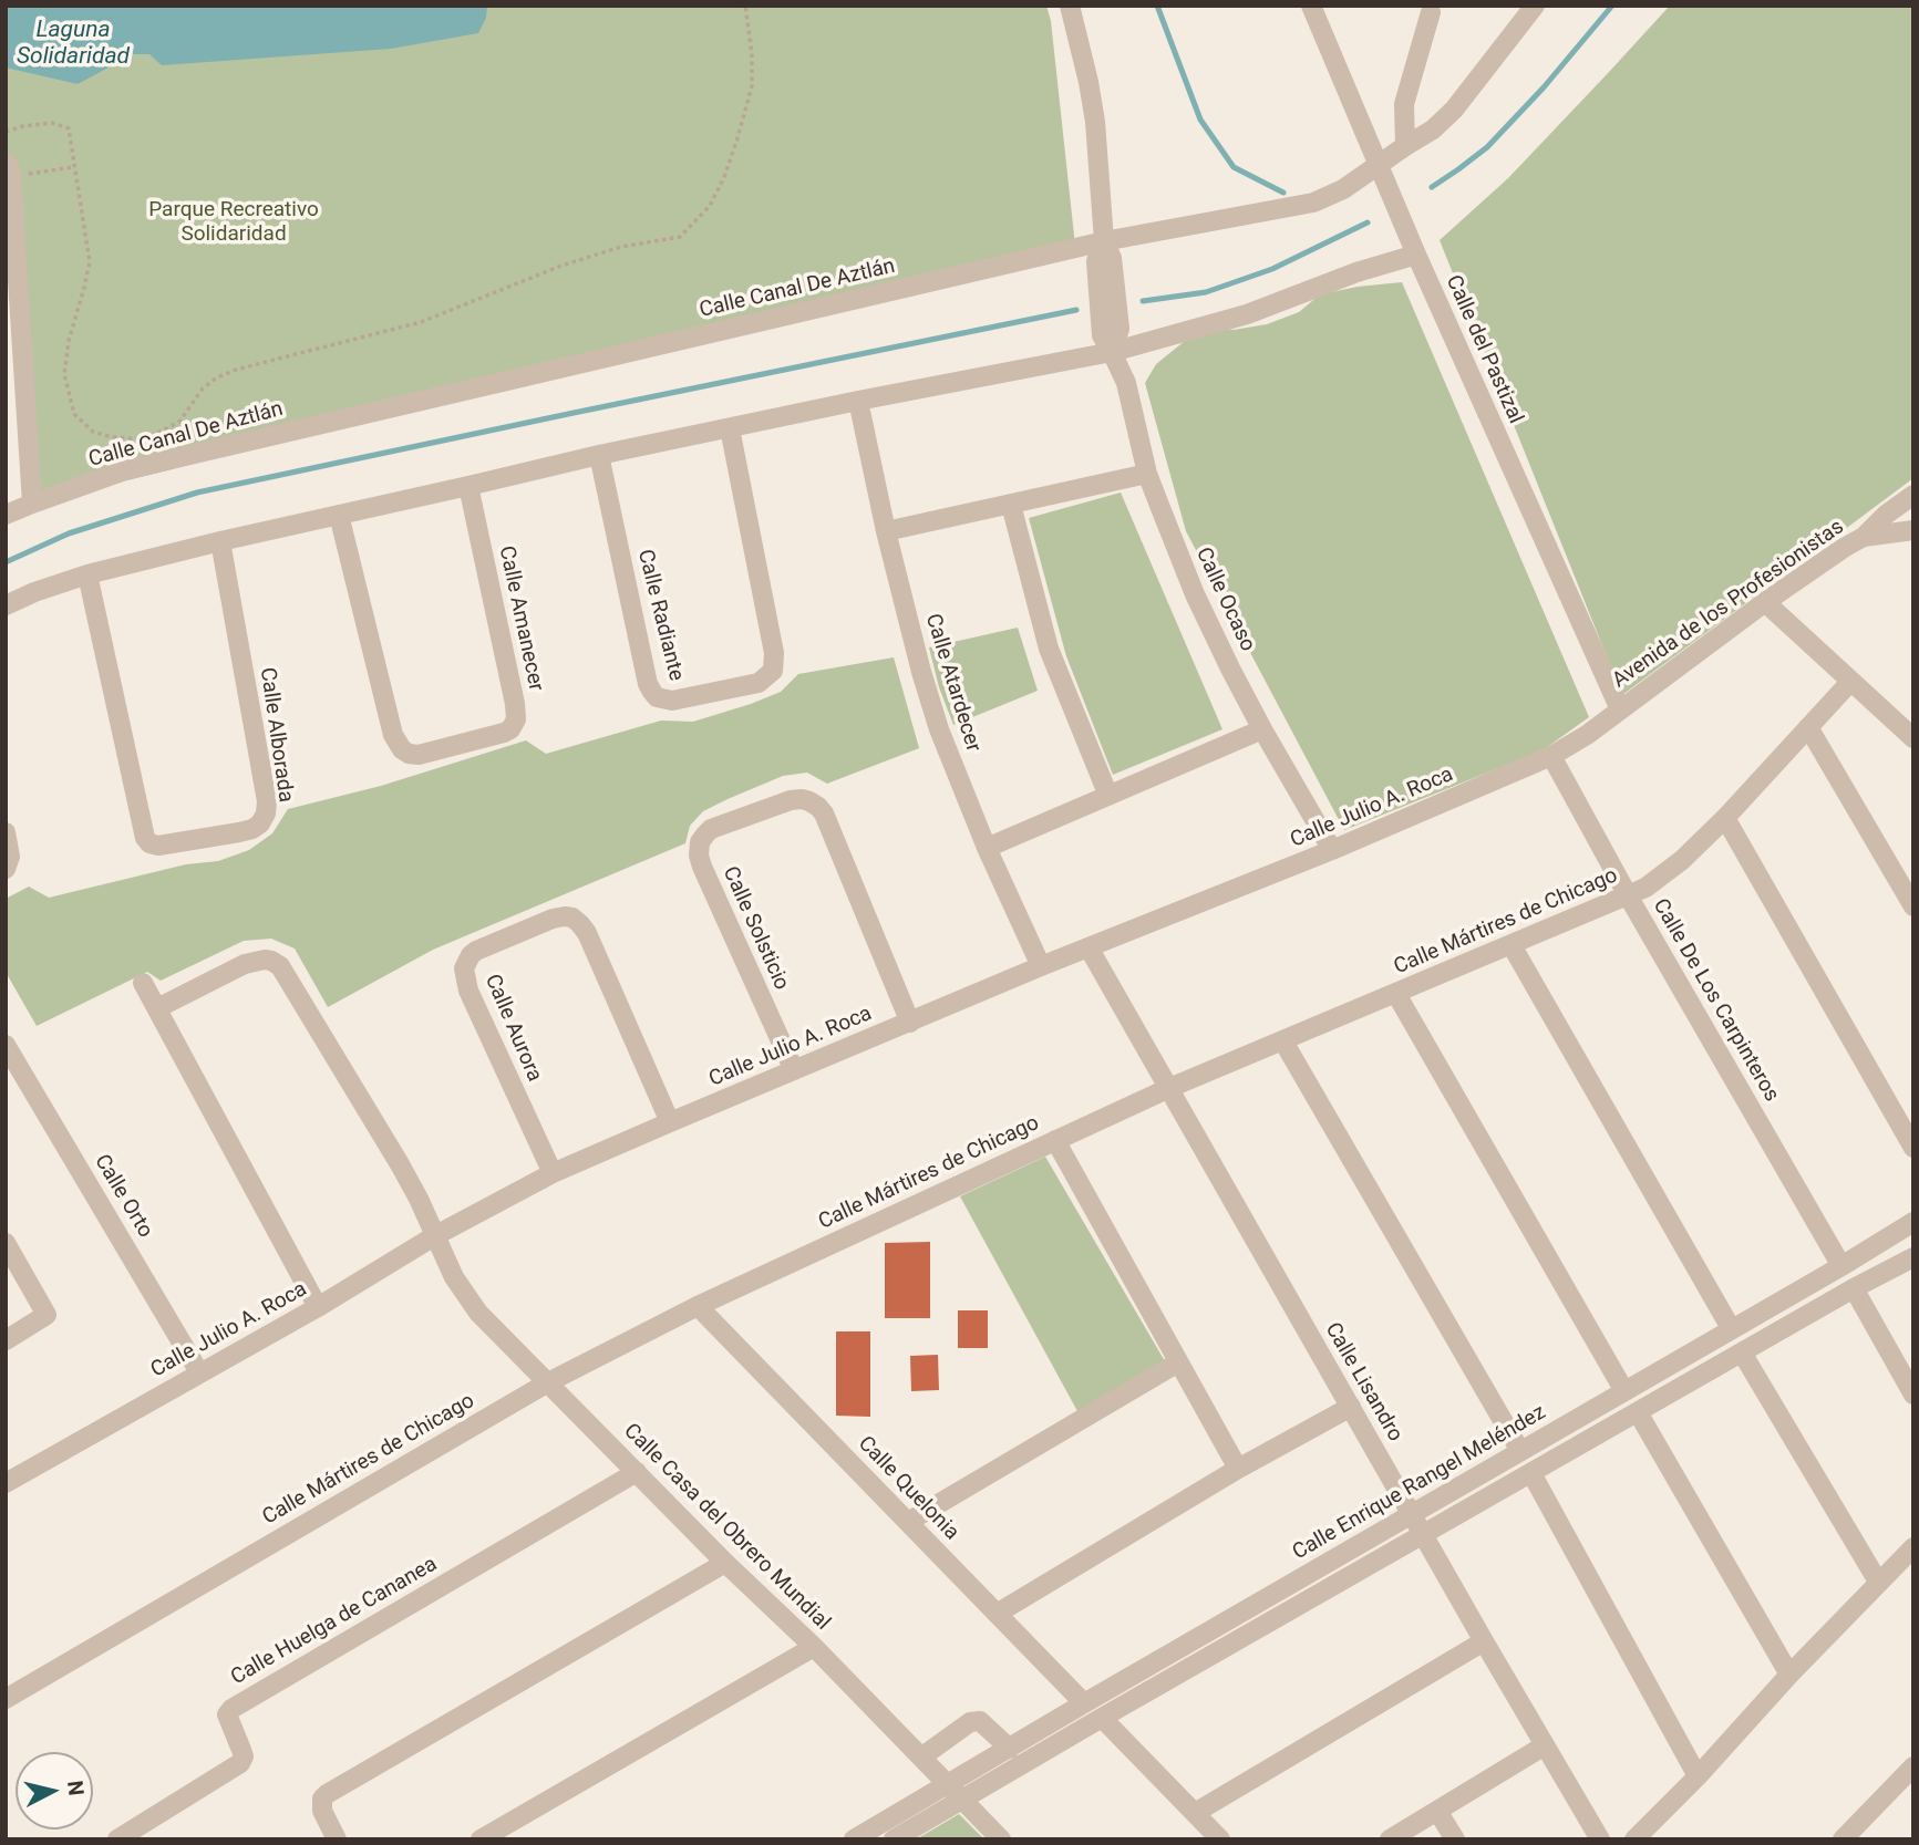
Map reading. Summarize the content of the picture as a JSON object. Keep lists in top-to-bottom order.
{
  "streets": {
    "street": [
      "Calle Canal De Aztlán",
      "Calle del Pastizal",
      "Calle Ocaso",
      "Avenida de los Profesionistas",
      "Calle Radiante",
      "Calle Amanecer",
      "Calle Atardecer",
      "Calle Alborada",
      "Calle Julio A. Roca",
      "Calle Mártires de Chicago",
      "Calle Solsticio",
      "Calle De Los Carpinteros",
      "Calle Aurora",
      "Calle Orto",
      "Calle Lisandro",
      "Calle Enrique Rangel Meléndez",
      "Calle Quelonia",
      "Calle Casa del Obrero Mundial",
      "Calle Huelga de Cananea"
    ]
  },
  "crossings": [
    ["Calle Canal De Aztlán", "Calle del Pastizal"],
    ["Calle del Pastizal", "Avenida de los Profesionistas"],
    ["Calle del Pastizal", "Calle Julio A. Roca"],
    ["Calle Ocaso", "Calle Julio A. Roca"],
    ["Avenida de los Profesionistas", "Calle Julio A. Roca"],
    ["Calle Atardecer", "Calle Julio A. Roca"],
    ["Calle Julio A. Roca", "Calle Solsticio"],
    ["Calle Julio A. Roca", "Calle De Los Carpinteros"],
    ["Calle Julio A. Roca", "Calle Aurora"],
    ["Calle Julio A. Roca", "Calle Orto"],
    ["Calle Julio A. Roca", "Calle Lisandro"],
    ["Calle Julio A. Roca", "Calle Casa del Obrero Mundial"],
    ["Calle Mártires de Chicago", "Calle De Los Carpinteros"],
    ["Calle Mártires de Chicago", "Calle Lisandro"],
    ["Calle Mártires de Chicago", "Calle Quelonia"],
    ["Calle Mártires de Chicago", "Calle Casa del Obrero Mundial"],
    ["Calle De Los Carpinteros", "Calle Enrique Rangel Meléndez"],
    ["Calle Lisandro", "Calle Enrique Rangel Meléndez"],
    ["Calle Enrique Rangel Meléndez", "Calle Quelonia"],
    ["Calle Enrique Rangel Meléndez", "Calle Casa del Obrero Mundial"],
    ["Calle Casa del Obrero Mundial", "Calle Huelga de Cananea"]
  ],
  "water": ["Laguna Solidaridad"],
  "parks": ["Parque Recreativo Solidaridad"],
  "north": "right"
}
